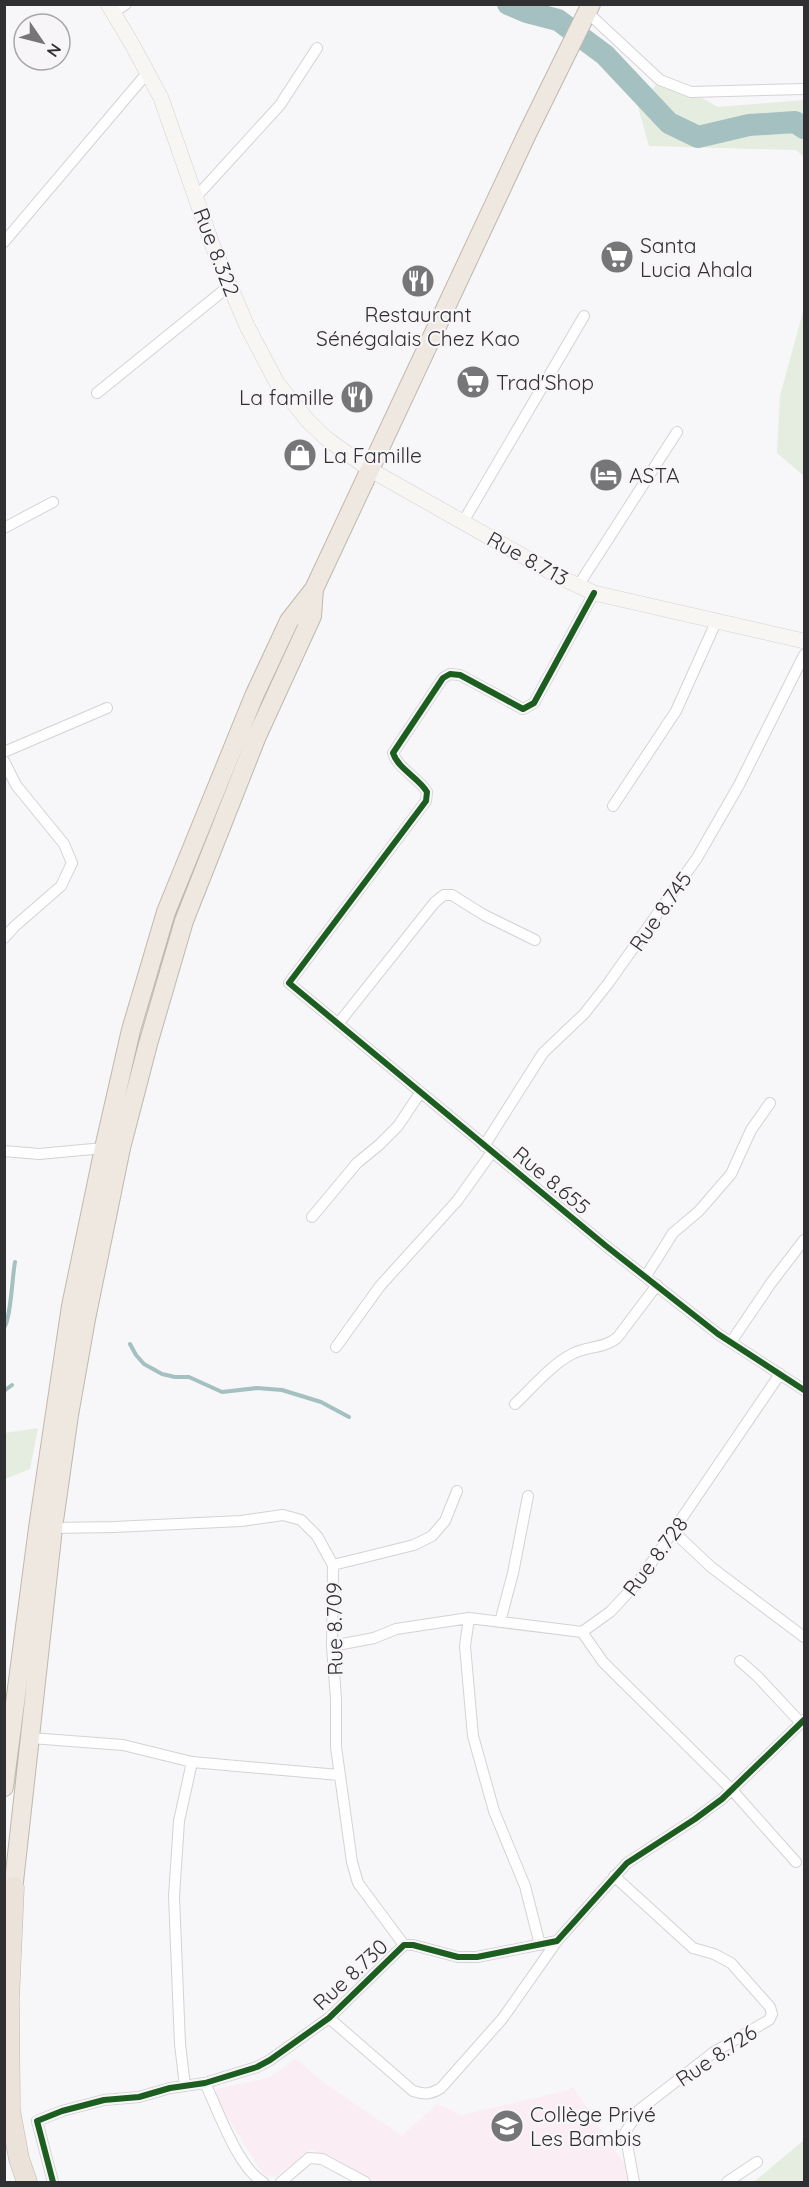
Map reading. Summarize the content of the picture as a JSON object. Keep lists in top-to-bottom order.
{
  "streets": {
    "main road": ["Rue 8.322", "Rue 8.713"],
    "street": [
      "Rue 8.745",
      "Rue 8.655",
      "Rue 8.728",
      "Rue 8.709",
      "Rue 8.730",
      "Rue 8.726"
    ]
  },
  "crossings": [
    ["Rue 8.322", "Rue 8.713"],
    ["Rue 8.713", "Rue 8.655"],
    ["Rue 8.745", "Rue 8.655"],
    ["Rue 8.655", "Rue 8.728"],
    ["Rue 8.709", "Rue 8.730"]
  ],
  "places": {
    "supermarket": ["Santa Lucia Ahala", "Trad'Shop"],
    "restaurant": ["Restaurant Sénégalais Chez Kao", "La famille"],
    "shop": ["La Famille"],
    "hotel": ["ASTA"],
    "school or university": ["Collège Privé Les Bambis"]
  },
  "north": "bottom right"
}
